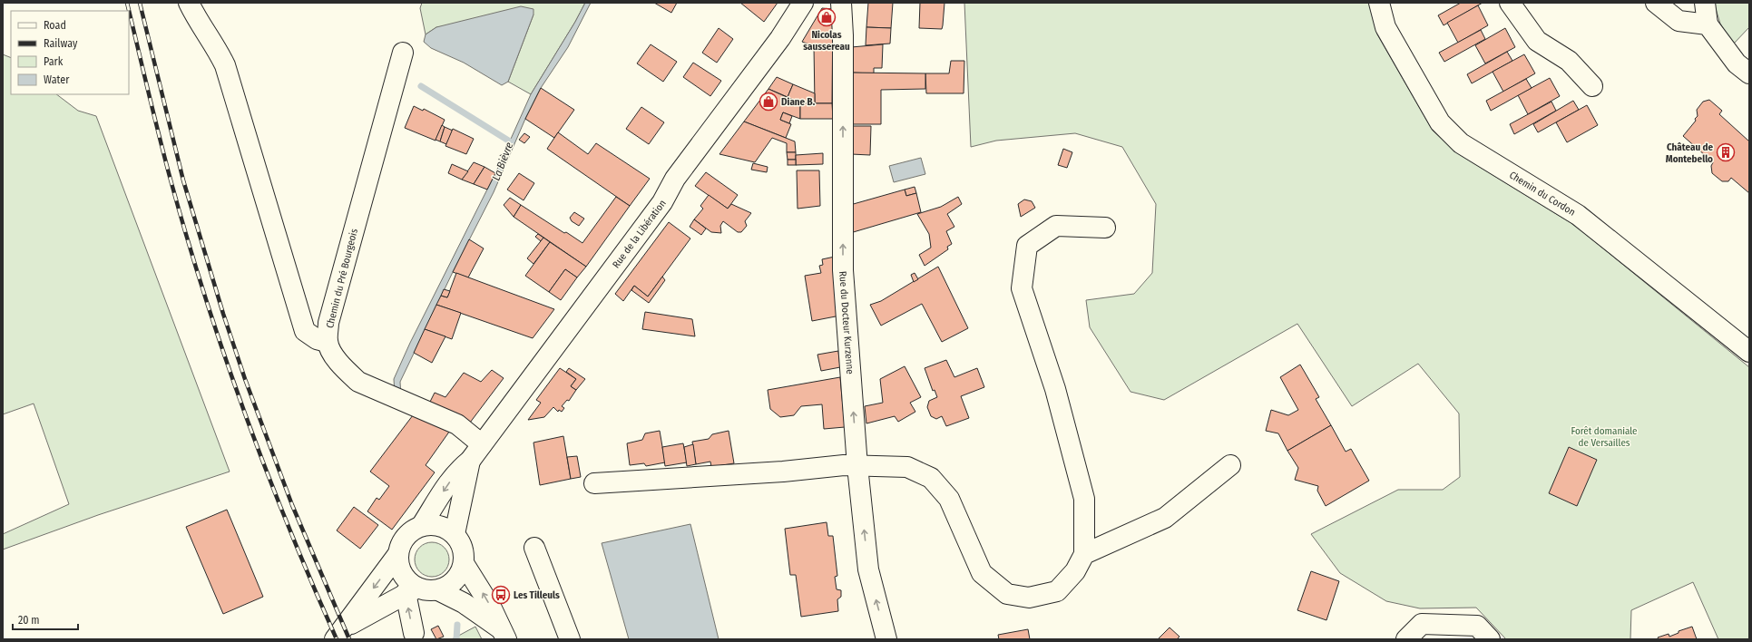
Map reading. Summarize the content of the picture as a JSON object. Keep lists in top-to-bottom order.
{
  "streets": {
    "street": [
      "Chemin du Cordon",
      "Rue de la Libération",
      "Chemin du Pré Bourgeois",
      "Rue du Docteur Kurzenne"
    ]
  },
  "crossings": [
    ["Rue de la Libération", "Chemin du Pré Bourgeois"]
  ],
  "one_way": ["Rue du Docteur Kurzenne"],
  "water": ["La Bièvre"],
  "parks": ["Forêt domaniale de Versailles"],
  "places": {
    "shop": ["Nicolas saussereau", "Diane B."],
    "building": ["Château de Montebello"],
    "bus stop": ["Les Tilleuls"]
  },
  "legend": [
    "Road",
    "Railway",
    "Park",
    "Water"
  ],
  "scale_bar": "20 m"
}
